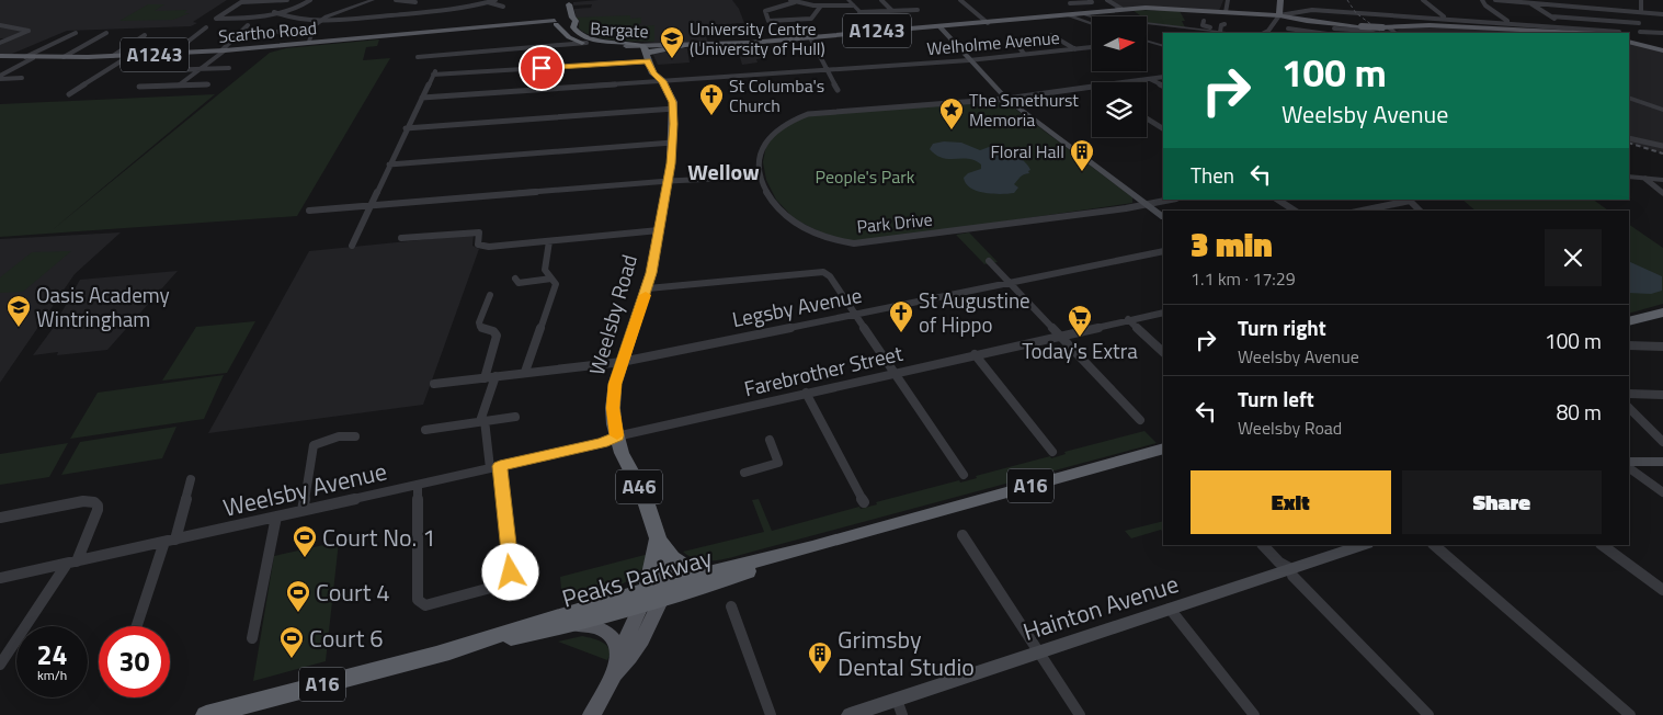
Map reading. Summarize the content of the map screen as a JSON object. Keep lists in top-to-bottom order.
{
  "streets": {
    "highway": [
      "Bargate",
      "Weelsby Road",
      "A16",
      "A46",
      "Peaks Parkway"
    ],
    "main road": ["A1243", "Scartho Road", "Hainton Avenue"],
    "street": [
      "Welholme Avenue",
      "Park Drive",
      "Legsby Avenue",
      "Farebrother Street",
      "Weelsby Avenue"
    ]
  },
  "crossings": [
    ["Bargate", "Scartho Road"],
    ["Welholme Avenue", "Weelsby Road"],
    ["Legsby Avenue", "Weelsby Road"],
    ["Weelsby Road", "Farebrother Street"],
    ["Weelsby Road", "A16"],
    ["Weelsby Road", "A46"],
    ["Weelsby Road", "Weelsby Avenue"],
    ["Weelsby Road", "Peaks Parkway"],
    ["Farebrother Street", "Weelsby Avenue"],
    ["A16", "Peaks Parkway"],
    ["A46", "Peaks Parkway"]
  ],
  "districts": ["Wellow"],
  "parks": ["People's Park"],
  "places": {
    "school or university": ["University Centre (University of Hull)", "Oasis Academy Wintringham"],
    "church": ["St Columba's Church", "St Augustine of Hippo"],
    "place": ["The Smethurst Memoria"],
    "building": ["Floral Hall", "Grimsby Dental Studio"],
    "supermarket": ["Today's Extra"],
    "sports": ["Court No. 1", "Court 4", "Court 6"]
  },
  "north": "right",
  "page": {
    "turn": ["100 m", "Weelsby Avenue"],
    "then": "Then",
    "heading": ["3 min", "1.1 km · 17:29"],
    "list": [
      {
        "name": "Turn right",
        "note": "Weelsby Avenue",
        "value": "100 m"
      },
      {
        "name": "Turn left",
        "note": "Weelsby Road",
        "value": "80 m"
      }
    ],
    "buttons": ["Exit", "Share"],
    "speed": "24 km/h",
    "limit": "30"
  }
}
